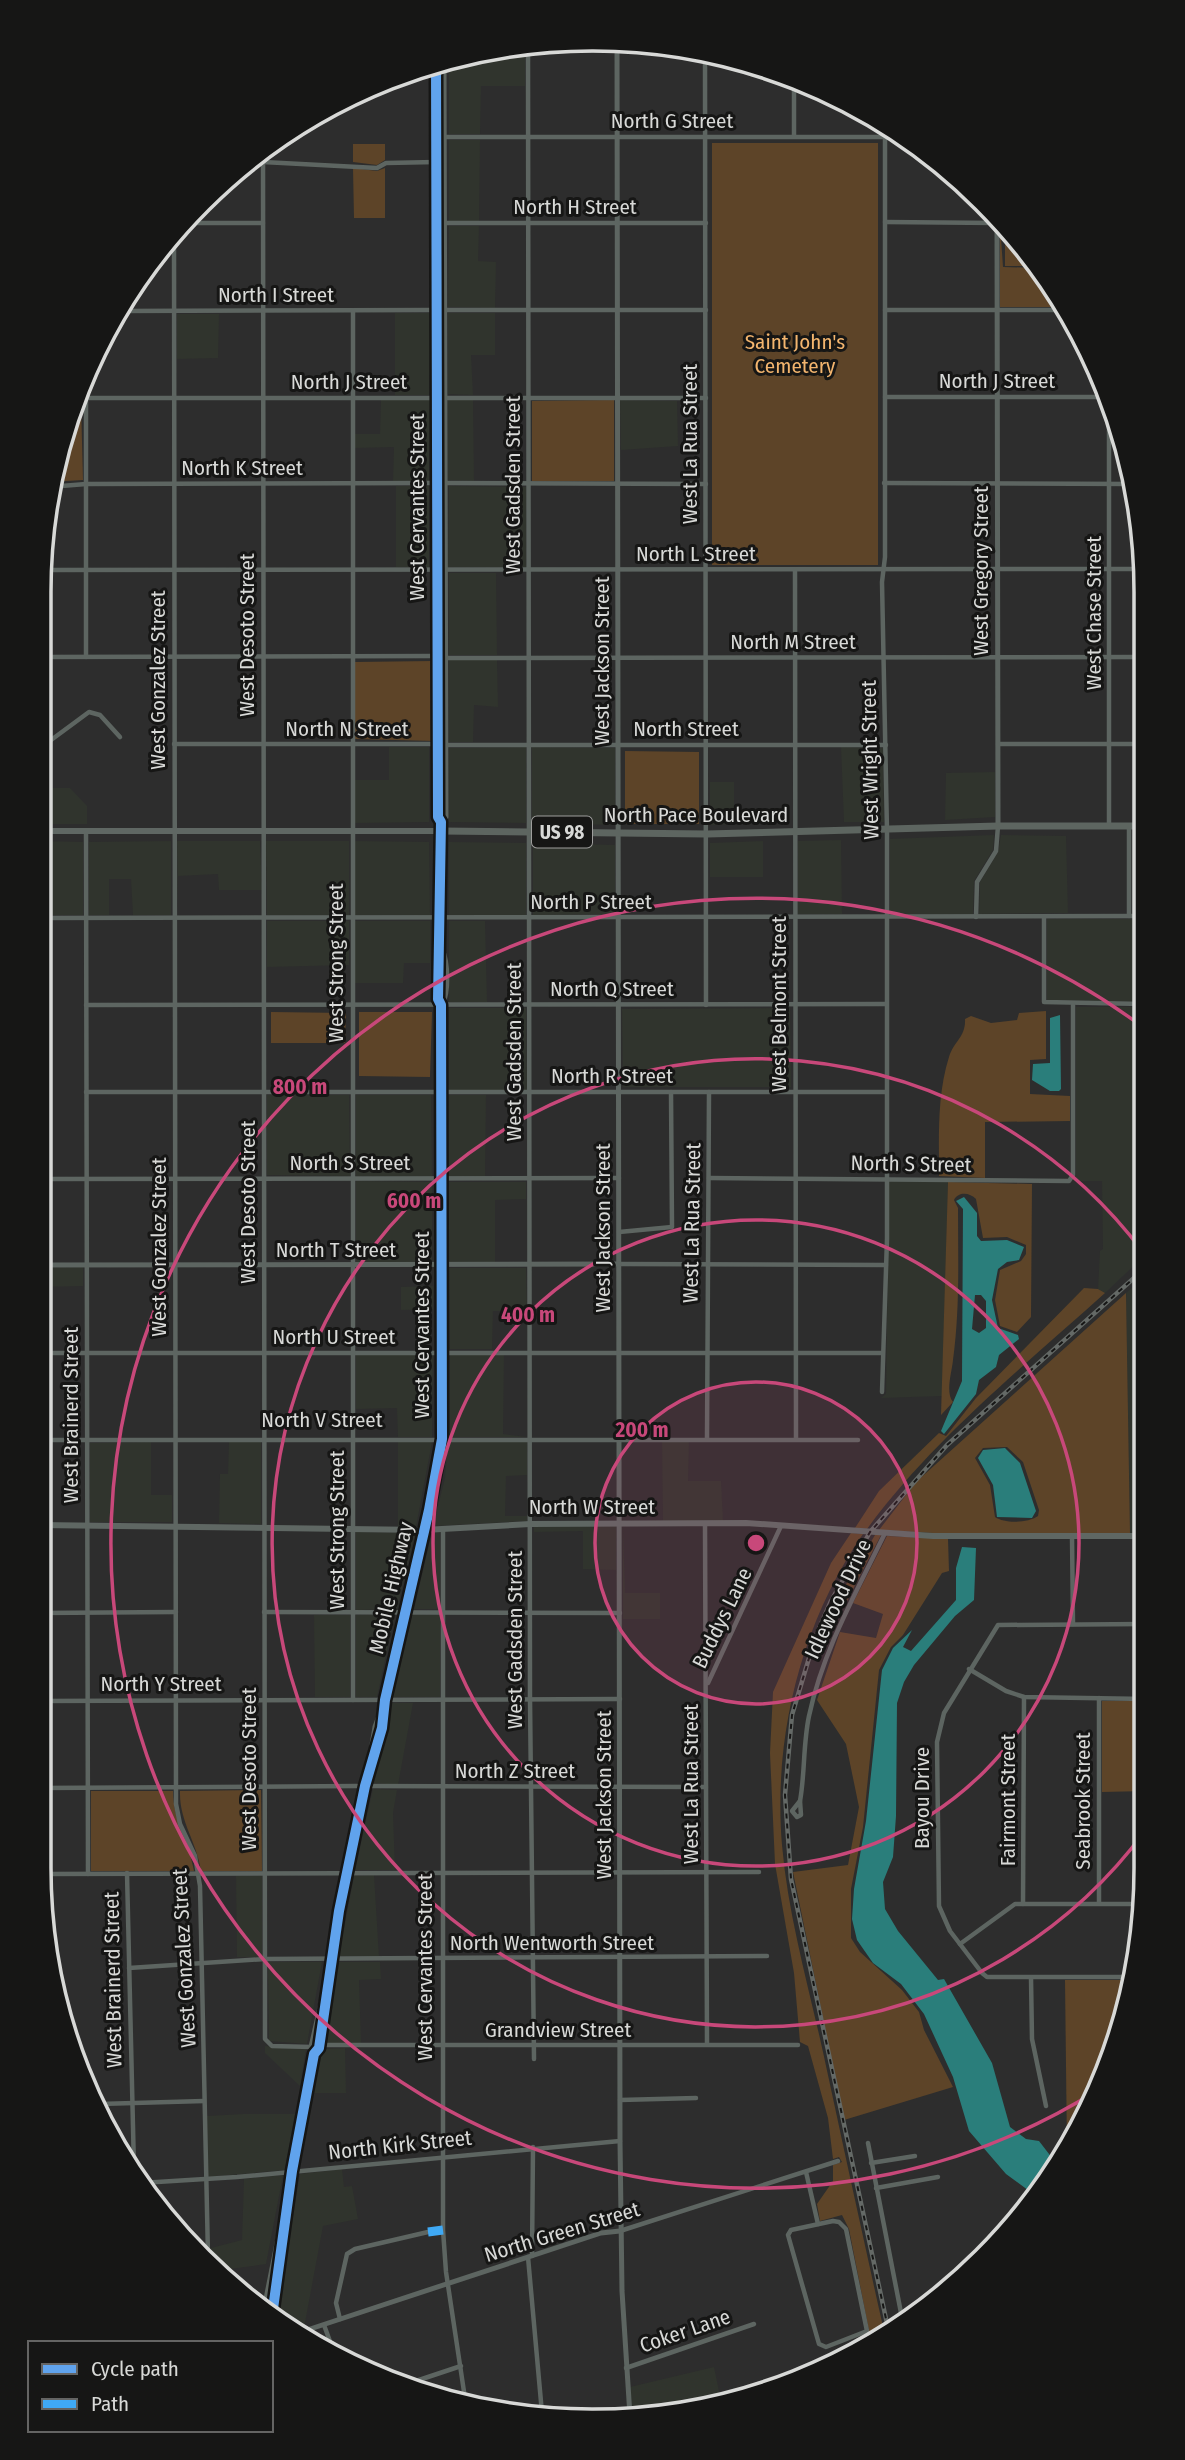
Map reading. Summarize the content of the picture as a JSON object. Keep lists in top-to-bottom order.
{
  "streets": {
    "main road": [
      "West Cervantes Street",
      "North Pace Boulevard",
      "US 98",
      "North W Street",
      "Mobile Highway"
    ],
    "street": [
      "North G Street",
      "North H Street",
      "North I Street",
      "North J Street",
      "West La Rua Street",
      "North K Street",
      "West Gadsden Street",
      "North L Street",
      "West Gregory Street",
      "West Chase Street",
      "West Desoto Street",
      "North M Street",
      "West Jackson Street",
      "West Gonzalez Street",
      "North N Street",
      "North Street",
      "West Wright Street",
      "North P Street",
      "West Strong Street",
      "North Q Street",
      "West Belmont Street",
      "North R Street",
      "North S Street",
      "North T Street",
      "North U Street",
      "West Brainerd Street",
      "North V Street",
      "Idlewood Drive",
      "Buddys Lane",
      "North Y Street",
      "North Z Street",
      "Bayou Drive",
      "Fairmont Street",
      "Seabrook Street",
      "North Wentworth Street",
      "Grandview Street",
      "North Kirk Street",
      "North Green Street",
      "Coker Lane"
    ]
  },
  "crossings": [
    ["North G Street", "West La Rua Street"],
    ["North G Street", "West Gadsden Street"],
    ["North G Street", "West Cervantes Street"],
    ["North G Street", "West Jackson Street"],
    ["North H Street", "West La Rua Street"],
    ["North H Street", "West Gadsden Street"],
    ["North H Street", "West Cervantes Street"],
    ["North H Street", "West Jackson Street"],
    ["North I Street", "West Cervantes Street"],
    ["North I Street", "West Desoto Street"],
    ["North I Street", "West Gonzalez Street"],
    ["North I Street", "West Strong Street"],
    ["North J Street", "West La Rua Street"],
    ["North J Street", "West Gadsden Street"],
    ["North J Street", "West Cervantes Street"],
    ["North J Street", "West Gregory Street"],
    ["North J Street", "West Desoto Street"],
    ["North J Street", "West Jackson Street"],
    ["North J Street", "West Gonzalez Street"],
    ["North J Street", "West Wright Street"],
    ["North J Street", "West Strong Street"],
    ["West La Rua Street", "North K Street"],
    ["West La Rua Street", "North L Street"],
    ["West La Rua Street", "North M Street"],
    ["West La Rua Street", "North Street"],
    ["West La Rua Street", "North Pace Boulevard"],
    ["West La Rua Street", "North P Street"],
    ["West La Rua Street", "North Q Street"],
    ["West La Rua Street", "North R Street"],
    ["West La Rua Street", "North S Street"],
    ["West La Rua Street", "North T Street"],
    ["West La Rua Street", "North U Street"],
    ["West La Rua Street", "North V Street"],
    ["West La Rua Street", "North W Street"],
    ["West La Rua Street", "Buddys Lane"],
    ["West La Rua Street", "North Z Street"],
    ["West La Rua Street", "North Wentworth Street"],
    ["West La Rua Street", "Grandview Street"],
    ["North K Street", "West Gadsden Street"],
    ["North K Street", "West Cervantes Street"],
    ["North K Street", "West Desoto Street"],
    ["North K Street", "West Jackson Street"],
    ["North K Street", "West Gonzalez Street"],
    ["North K Street", "West Strong Street"],
    ["West Gadsden Street", "North L Street"],
    ["West Gadsden Street", "North M Street"],
    ["West Gadsden Street", "North Street"],
    ["West Gadsden Street", "North Pace Boulevard"],
    ["West Gadsden Street", "North P Street"],
    ["West Gadsden Street", "North Q Street"],
    ["West Gadsden Street", "North R Street"],
    ["West Gadsden Street", "North S Street"],
    ["West Gadsden Street", "North T Street"],
    ["West Gadsden Street", "North U Street"],
    ["West Gadsden Street", "North V Street"],
    ["West Gadsden Street", "North W Street"],
    ["West Gadsden Street", "North Y Street"],
    ["West Gadsden Street", "North Z Street"],
    ["West Gadsden Street", "North Wentworth Street"],
    ["West Gadsden Street", "Grandview Street"],
    ["West Cervantes Street", "North L Street"],
    ["West Cervantes Street", "North M Street"],
    ["West Cervantes Street", "North N Street"],
    ["West Cervantes Street", "North Street"],
    ["West Cervantes Street", "North Pace Boulevard"],
    ["West Cervantes Street", "North P Street"],
    ["West Cervantes Street", "North Q Street"],
    ["West Cervantes Street", "North R Street"],
    ["West Cervantes Street", "North S Street"],
    ["West Cervantes Street", "North T Street"],
    ["West Cervantes Street", "North U Street"],
    ["West Cervantes Street", "North V Street"],
    ["West Cervantes Street", "North W Street"],
    ["West Cervantes Street", "Mobile Highway"],
    ["West Cervantes Street", "North Y Street"],
    ["West Cervantes Street", "North Z Street"],
    ["West Cervantes Street", "North Wentworth Street"],
    ["West Cervantes Street", "Grandview Street"],
    ["West Cervantes Street", "North Kirk Street"],
    ["West Cervantes Street", "North Green Street"],
    ["North L Street", "West Gregory Street"],
    ["North L Street", "West Chase Street"],
    ["North L Street", "West Desoto Street"],
    ["North L Street", "West Jackson Street"],
    ["North L Street", "West Gonzalez Street"],
    ["North L Street", "West Wright Street"],
    ["North L Street", "West Strong Street"],
    ["North L Street", "West Belmont Street"],
    ["West Gregory Street", "North M Street"],
    ["West Gregory Street", "North Pace Boulevard"],
    ["West Gregory Street", "North P Street"],
    ["West Chase Street", "North M Street"],
    ["West Chase Street", "North Pace Boulevard"],
    ["West Desoto Street", "North M Street"],
    ["West Desoto Street", "North N Street"],
    ["West Desoto Street", "North Pace Boulevard"],
    ["West Desoto Street", "North P Street"],
    ["West Desoto Street", "North Q Street"],
    ["West Desoto Street", "North R Street"],
    ["West Desoto Street", "North S Street"],
    ["West Desoto Street", "North T Street"],
    ["West Desoto Street", "North U Street"],
    ["West Desoto Street", "North V Street"],
    ["West Desoto Street", "North W Street"],
    ["West Desoto Street", "North Y Street"],
    ["West Desoto Street", "North Z Street"],
    ["West Desoto Street", "North Wentworth Street"],
    ["West Desoto Street", "Grandview Street"],
    ["North M Street", "West Jackson Street"],
    ["North M Street", "West Gonzalez Street"],
    ["North M Street", "West Wright Street"],
    ["North M Street", "West Strong Street"],
    ["North M Street", "West Belmont Street"],
    ["West Jackson Street", "North Street"],
    ["West Jackson Street", "North Pace Boulevard"],
    ["West Jackson Street", "North P Street"],
    ["West Jackson Street", "North Q Street"],
    ["West Jackson Street", "North R Street"],
    ["West Jackson Street", "North S Street"],
    ["West Jackson Street", "North T Street"],
    ["West Jackson Street", "North U Street"],
    ["West Jackson Street", "North V Street"],
    ["West Jackson Street", "North W Street"],
    ["West Jackson Street", "North Y Street"],
    ["West Jackson Street", "North Z Street"],
    ["West Jackson Street", "North Wentworth Street"],
    ["West Jackson Street", "Grandview Street"],
    ["West Jackson Street", "North Kirk Street"],
    ["West Jackson Street", "North Green Street"],
    ["West Jackson Street", "Coker Lane"],
    ["West Gonzalez Street", "North N Street"],
    ["West Gonzalez Street", "North Pace Boulevard"],
    ["West Gonzalez Street", "North P Street"],
    ["West Gonzalez Street", "North Q Street"],
    ["West Gonzalez Street", "North R Street"],
    ["West Gonzalez Street", "North S Street"],
    ["West Gonzalez Street", "North T Street"],
    ["West Gonzalez Street", "North U Street"],
    ["West Gonzalez Street", "North V Street"],
    ["West Gonzalez Street", "North W Street"],
    ["West Gonzalez Street", "North Y Street"],
    ["West Gonzalez Street", "North Z Street"],
    ["West Gonzalez Street", "North Wentworth Street"],
    ["West Gonzalez Street", "North Kirk Street"],
    ["North N Street", "North Street"],
    ["North N Street", "West Strong Street"],
    ["North Street", "West Wright Street"],
    ["North Street", "West Belmont Street"],
    ["West Wright Street", "North Pace Boulevard"],
    ["West Wright Street", "North P Street"],
    ["West Wright Street", "North Q Street"],
    ["West Wright Street", "North R Street"],
    ["West Wright Street", "North S Street"],
    ["West Wright Street", "North T Street"],
    ["West Wright Street", "North U Street"],
    ["North Pace Boulevard", "West Strong Street"],
    ["North Pace Boulevard", "West Belmont Street"],
    ["North Pace Boulevard", "West Brainerd Street"],
    ["North P Street", "West Strong Street"],
    ["North P Street", "West Belmont Street"],
    ["North P Street", "West Brainerd Street"],
    ["West Strong Street", "North Q Street"],
    ["West Strong Street", "North R Street"],
    ["West Strong Street", "North S Street"],
    ["West Strong Street", "North T Street"],
    ["West Strong Street", "North U Street"],
    ["West Strong Street", "North V Street"],
    ["West Strong Street", "North W Street"],
    ["West Strong Street", "North Y Street"],
    ["North Q Street", "West Belmont Street"],
    ["North Q Street", "West Brainerd Street"],
    ["West Belmont Street", "North R Street"],
    ["West Belmont Street", "North S Street"],
    ["West Belmont Street", "North T Street"],
    ["West Belmont Street", "North U Street"],
    ["West Belmont Street", "North V Street"],
    ["North R Street", "West Brainerd Street"],
    ["North S Street", "West Brainerd Street"],
    ["North T Street", "West Brainerd Street"],
    ["North U Street", "West Brainerd Street"],
    ["West Brainerd Street", "North V Street"],
    ["West Brainerd Street", "North W Street"],
    ["West Brainerd Street", "North Y Street"],
    ["West Brainerd Street", "North Z Street"],
    ["West Brainerd Street", "North Wentworth Street"],
    ["North W Street", "Mobile Highway"],
    ["North W Street", "Idlewood Drive"],
    ["North W Street", "Buddys Lane"],
    ["Mobile Highway", "North Y Street"],
    ["Mobile Highway", "North Z Street"],
    ["Mobile Highway", "North Wentworth Street"],
    ["Mobile Highway", "Grandview Street"],
    ["Mobile Highway", "North Kirk Street"]
  ],
  "parks": ["Saint John's Cemetery"],
  "legend": ["Cycle path", "Path"],
  "rings": [
    "800 m",
    "600 m",
    "400 m",
    "200 m"
  ]
}
